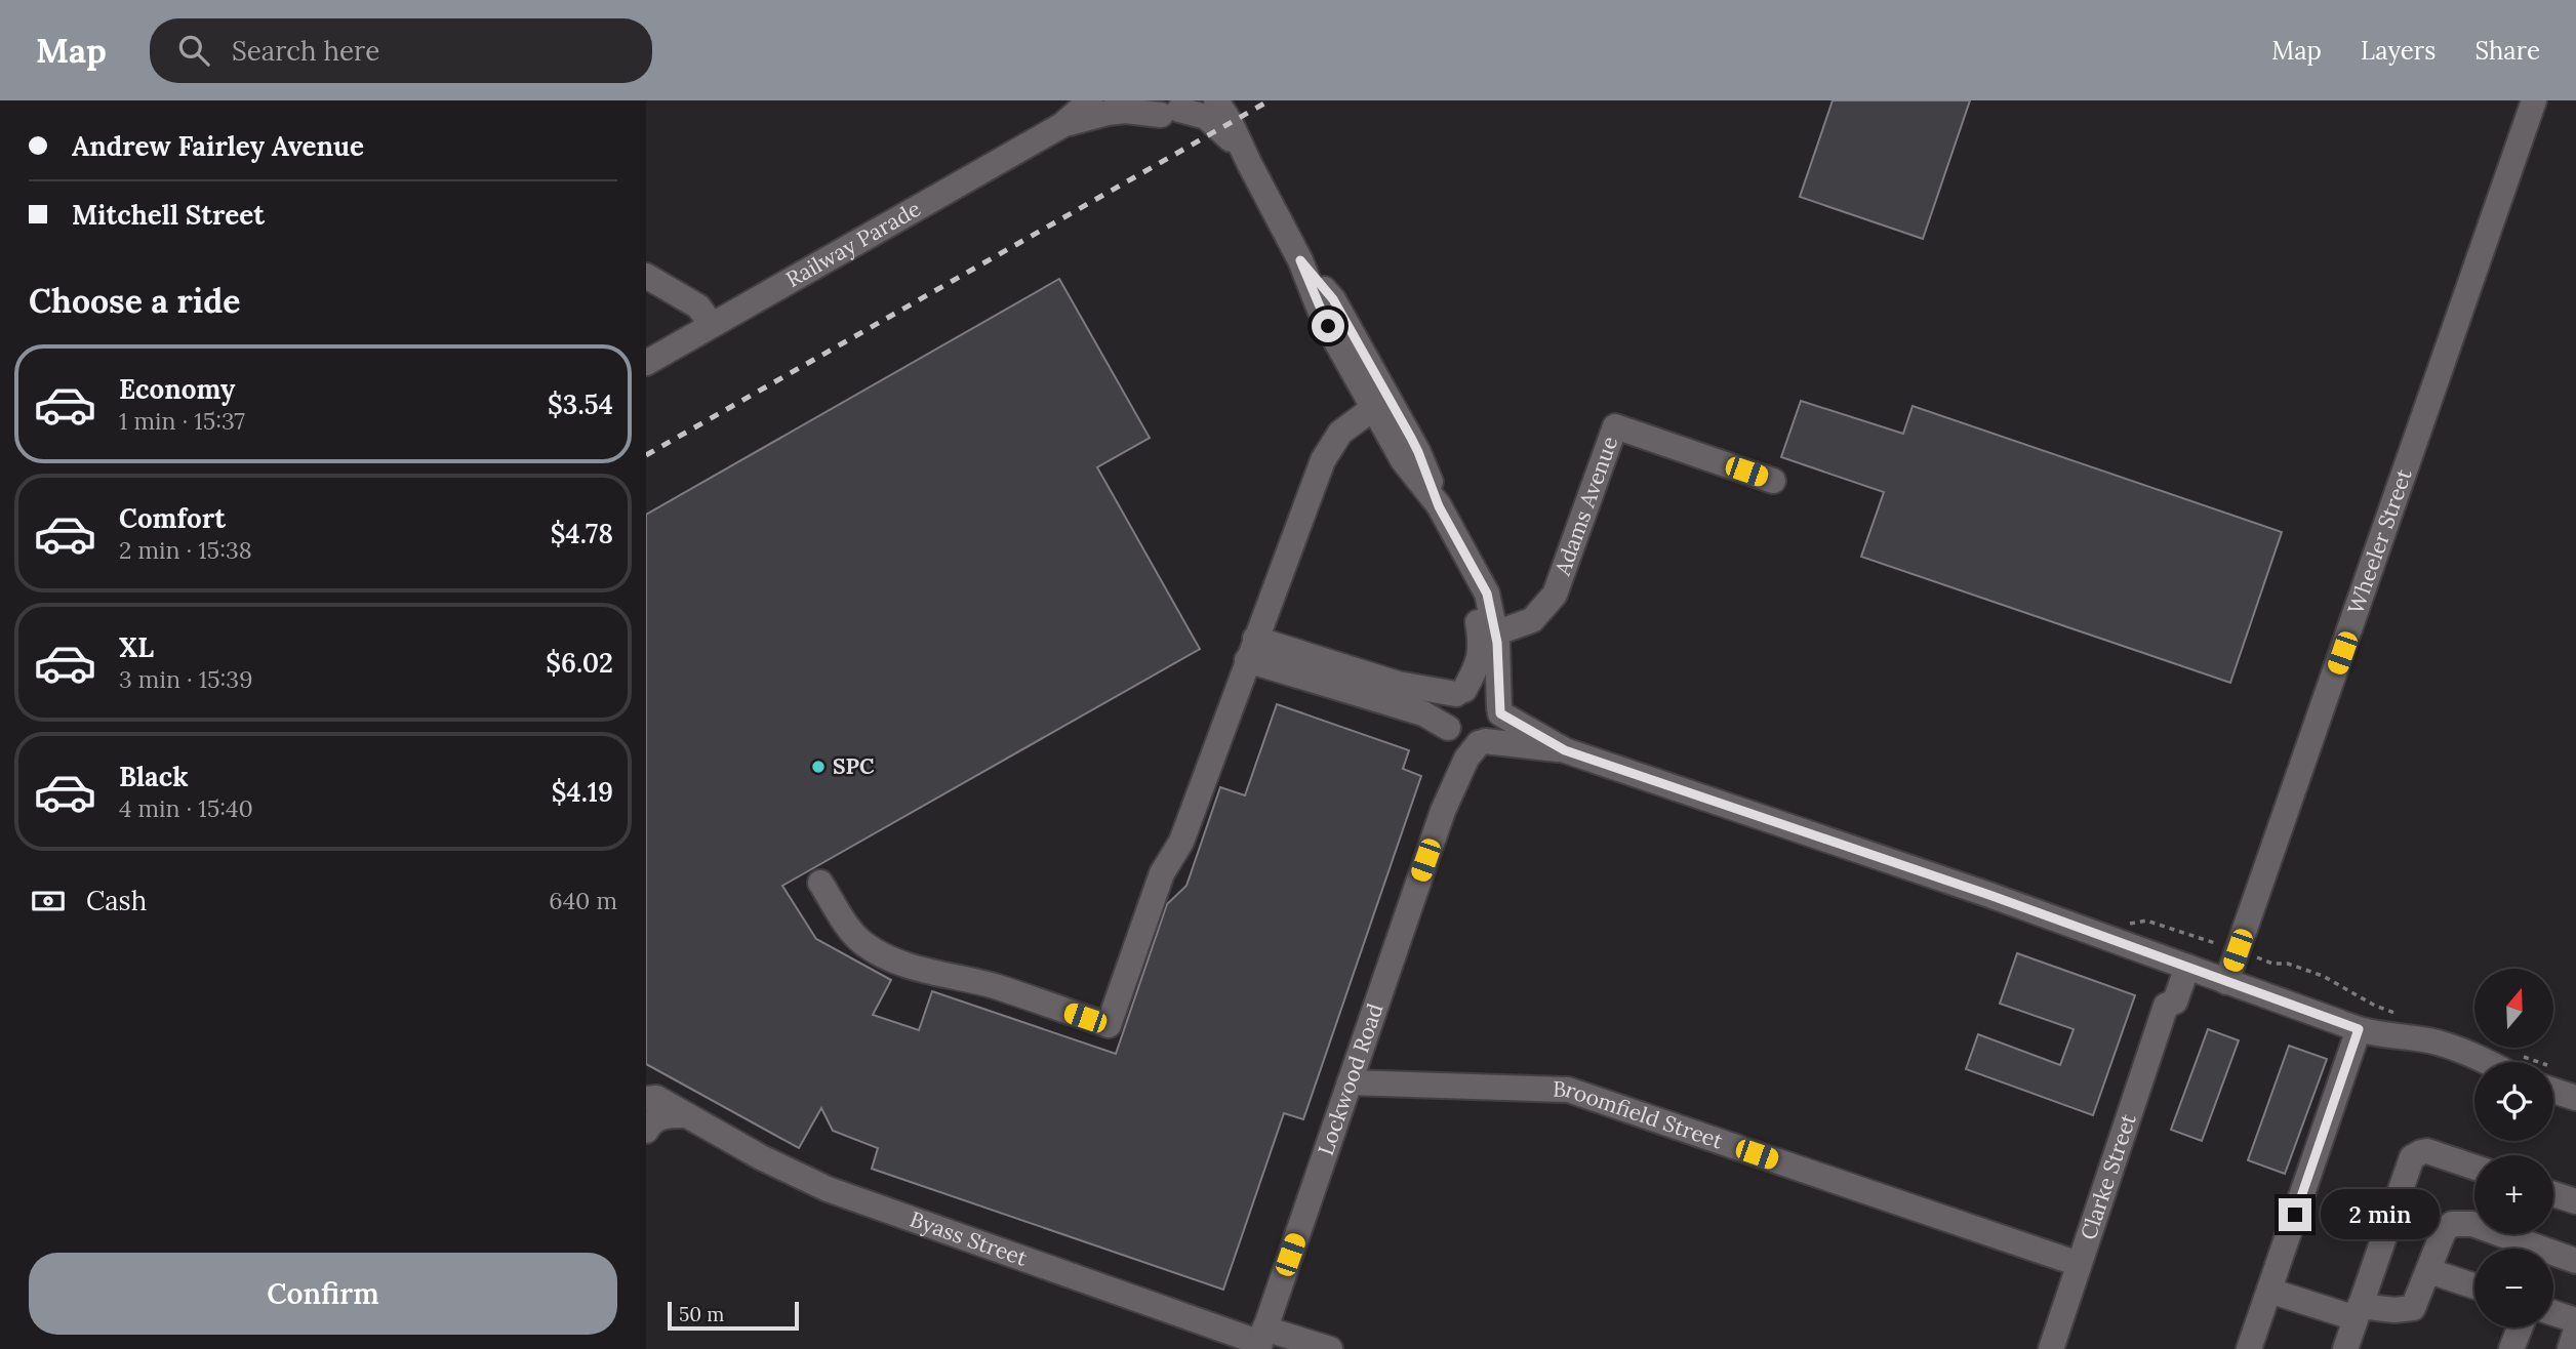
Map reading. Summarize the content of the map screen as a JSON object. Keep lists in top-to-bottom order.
{
  "streets": {
    "street": [
      "Railway Parade",
      "Adams Avenue",
      "Wheeler Street",
      "Lockwood Road",
      "Broomfield Street",
      "Clarke Street",
      "Byass Street"
    ]
  },
  "crossings": [
    ["Lockwood Road", "Broomfield Street"],
    ["Lockwood Road", "Byass Street"],
    ["Broomfield Street", "Clarke Street"]
  ],
  "places": ["SPC"],
  "scale_bar": "50 m",
  "north": "top",
  "page": {
    "header": "Map",
    "search": "Search here",
    "nav": ["Map", "Layers", "Share"],
    "banner": ["Andrew Fairley Avenue", "Mitchell Street"],
    "heading": "Choose a ride",
    "list": [
      {
        "name": "Economy",
        "note": "1 min · 15:37",
        "value": "$3.54"
      },
      {
        "name": "Comfort",
        "note": "2 min · 15:38",
        "value": "$4.78"
      },
      {
        "name": "XL",
        "note": "3 min · 15:39",
        "value": "$6.02"
      },
      {
        "name": "Black",
        "note": "4 min · 15:40",
        "value": "$4.19"
      }
    ],
    "pay": ["Cash", "640 m"],
    "map_buttons": ["+", "−"],
    "bubble": "2 min",
    "buttons": "Confirm",
    "scale": "50 m"
  }
}
